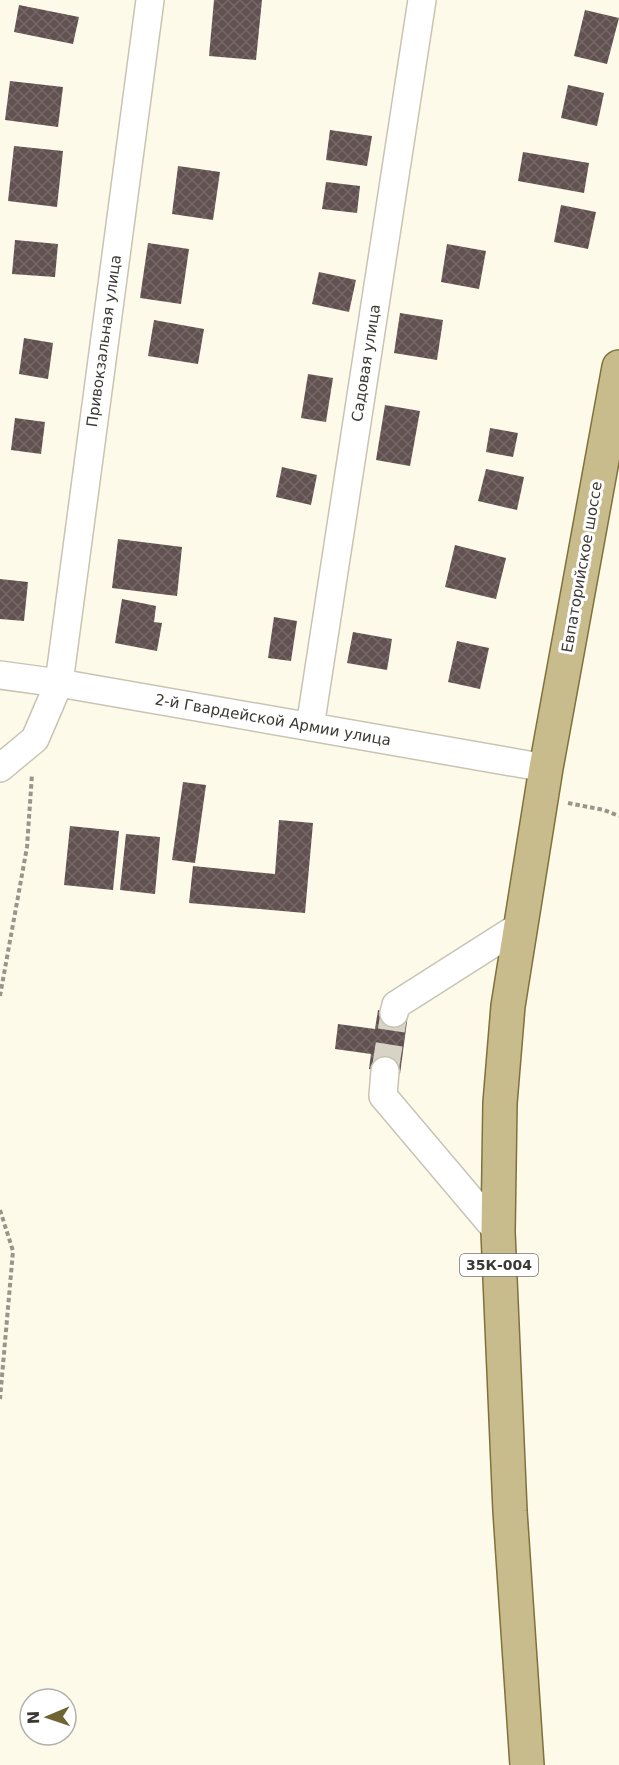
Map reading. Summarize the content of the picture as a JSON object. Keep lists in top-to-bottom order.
{
  "streets": {
    "main road": ["Евпаторийское шоссе", "35К-004"],
    "street": ["Привокзальная улица", "Садовая улица", "2-й Гвардейской Армии улица"]
  },
  "crossings": [
    ["Привокзальная улица", "2-й Гвардейской Армии улица"],
    ["Садовая улица", "2-й Гвардейской Армии улица"],
    ["Евпаторийское шоссе", "2-й Гвардейской Армии улица"],
    ["Евпаторийское шоссе", "35К-004"],
    ["2-й Гвардейской Армии улица", "35К-004"]
  ],
  "north": "left"
}
